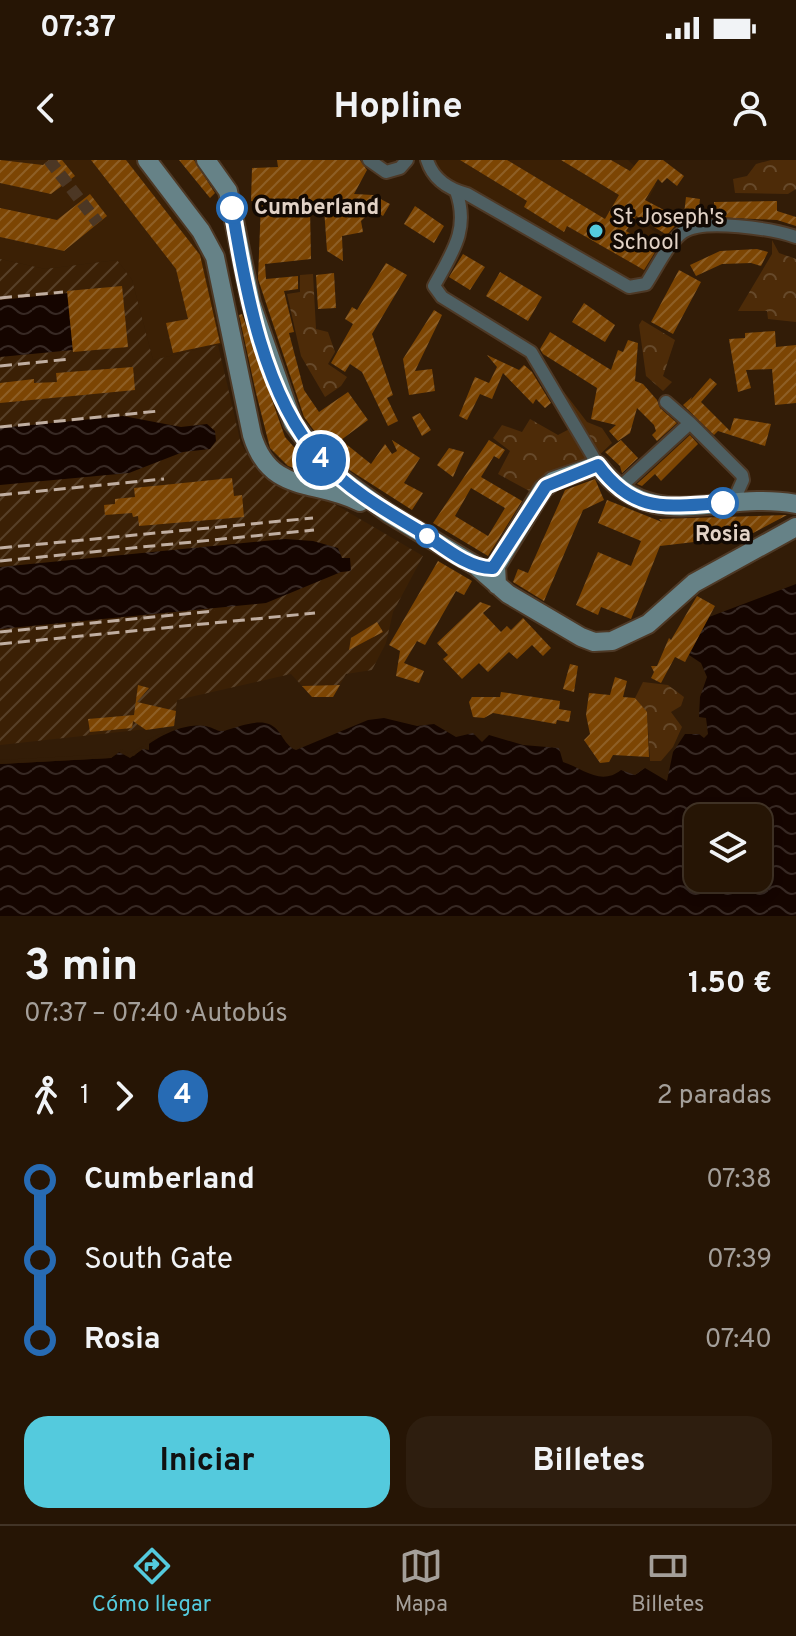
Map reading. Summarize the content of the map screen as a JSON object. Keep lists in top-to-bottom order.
{
  "places": ["Cumberland", "St Joseph's School", "Rosia"],
  "lines": ["bus line 4"],
  "page": {
    "status": "07:37",
    "header": "Hopline",
    "on_map": "4",
    "heading": ["3 min", "07:37 – 07:40 · Autobús", "1.50 €"],
    "legs": ["1", "4", "2 paradas"],
    "list": [
      {
        "name": "Cumberland",
        "value": "07:38"
      },
      {
        "name": "South Gate",
        "value": "07:39"
      },
      {
        "name": "Rosia",
        "value": "07:40"
      }
    ],
    "buttons": ["Iniciar", "Billetes"],
    "tabs": ["Cómo llegar", "Mapa", "Billetes"]
  }
}
